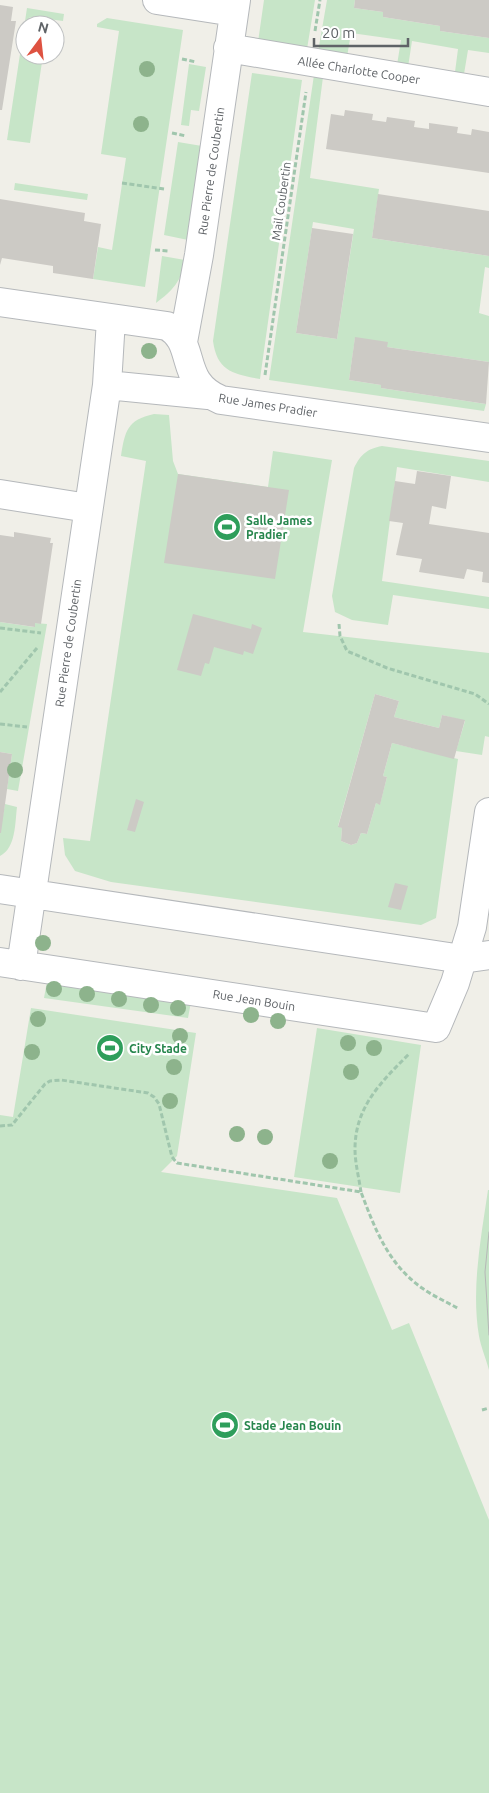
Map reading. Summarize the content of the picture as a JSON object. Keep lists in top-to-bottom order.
{
  "streets": {
    "street": [
      "Allée Charlotte Cooper",
      "Rue Pierre de Coubertin",
      "Rue James Pradier",
      "Rue Jean Bouin"
    ],
    "path": ["Mail Coubertin"]
  },
  "crossings": [
    ["Allée Charlotte Cooper", "Rue Pierre de Coubertin"],
    ["Allée Charlotte Cooper", "Mail Coubertin"],
    ["Rue Pierre de Coubertin", "Rue James Pradier"],
    ["Rue Pierre de Coubertin", "Rue Jean Bouin"],
    ["Mail Coubertin", "Rue James Pradier"]
  ],
  "places": {
    "sports": ["Salle James Pradier", "City Stade", "Stade Jean Bouin"]
  },
  "scale_bar": "20 m",
  "north": "top"
}
